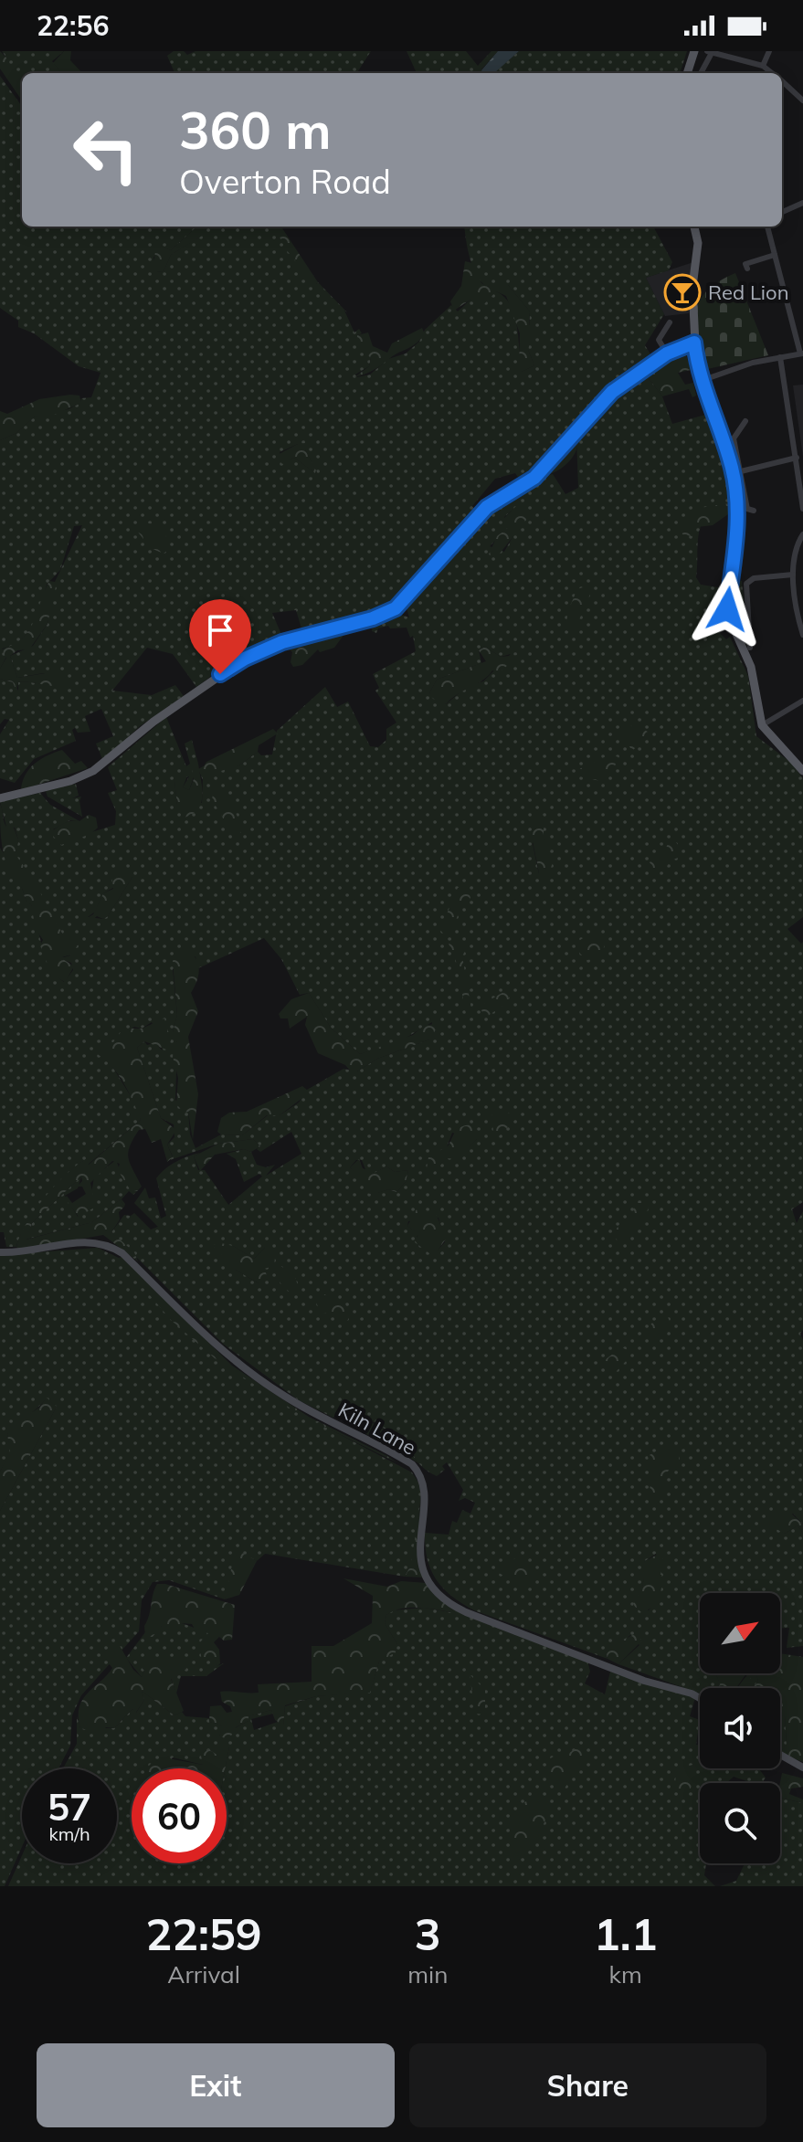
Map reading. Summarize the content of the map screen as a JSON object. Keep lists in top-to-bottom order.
{
  "streets": {
    "main road": ["Kiln Lane"]
  },
  "places": {
    "bar": ["Red Lion"]
  },
  "north": "top right",
  "page": {
    "status": "22:56",
    "turn": ["360 m", "Overton Road"],
    "speed": "57 km/h",
    "limit": "60",
    "eta": [
      "22:59",
      "Arrival",
      "3",
      "min",
      "1.1",
      "km"
    ],
    "buttons": ["Exit", "Share"]
  }
}
